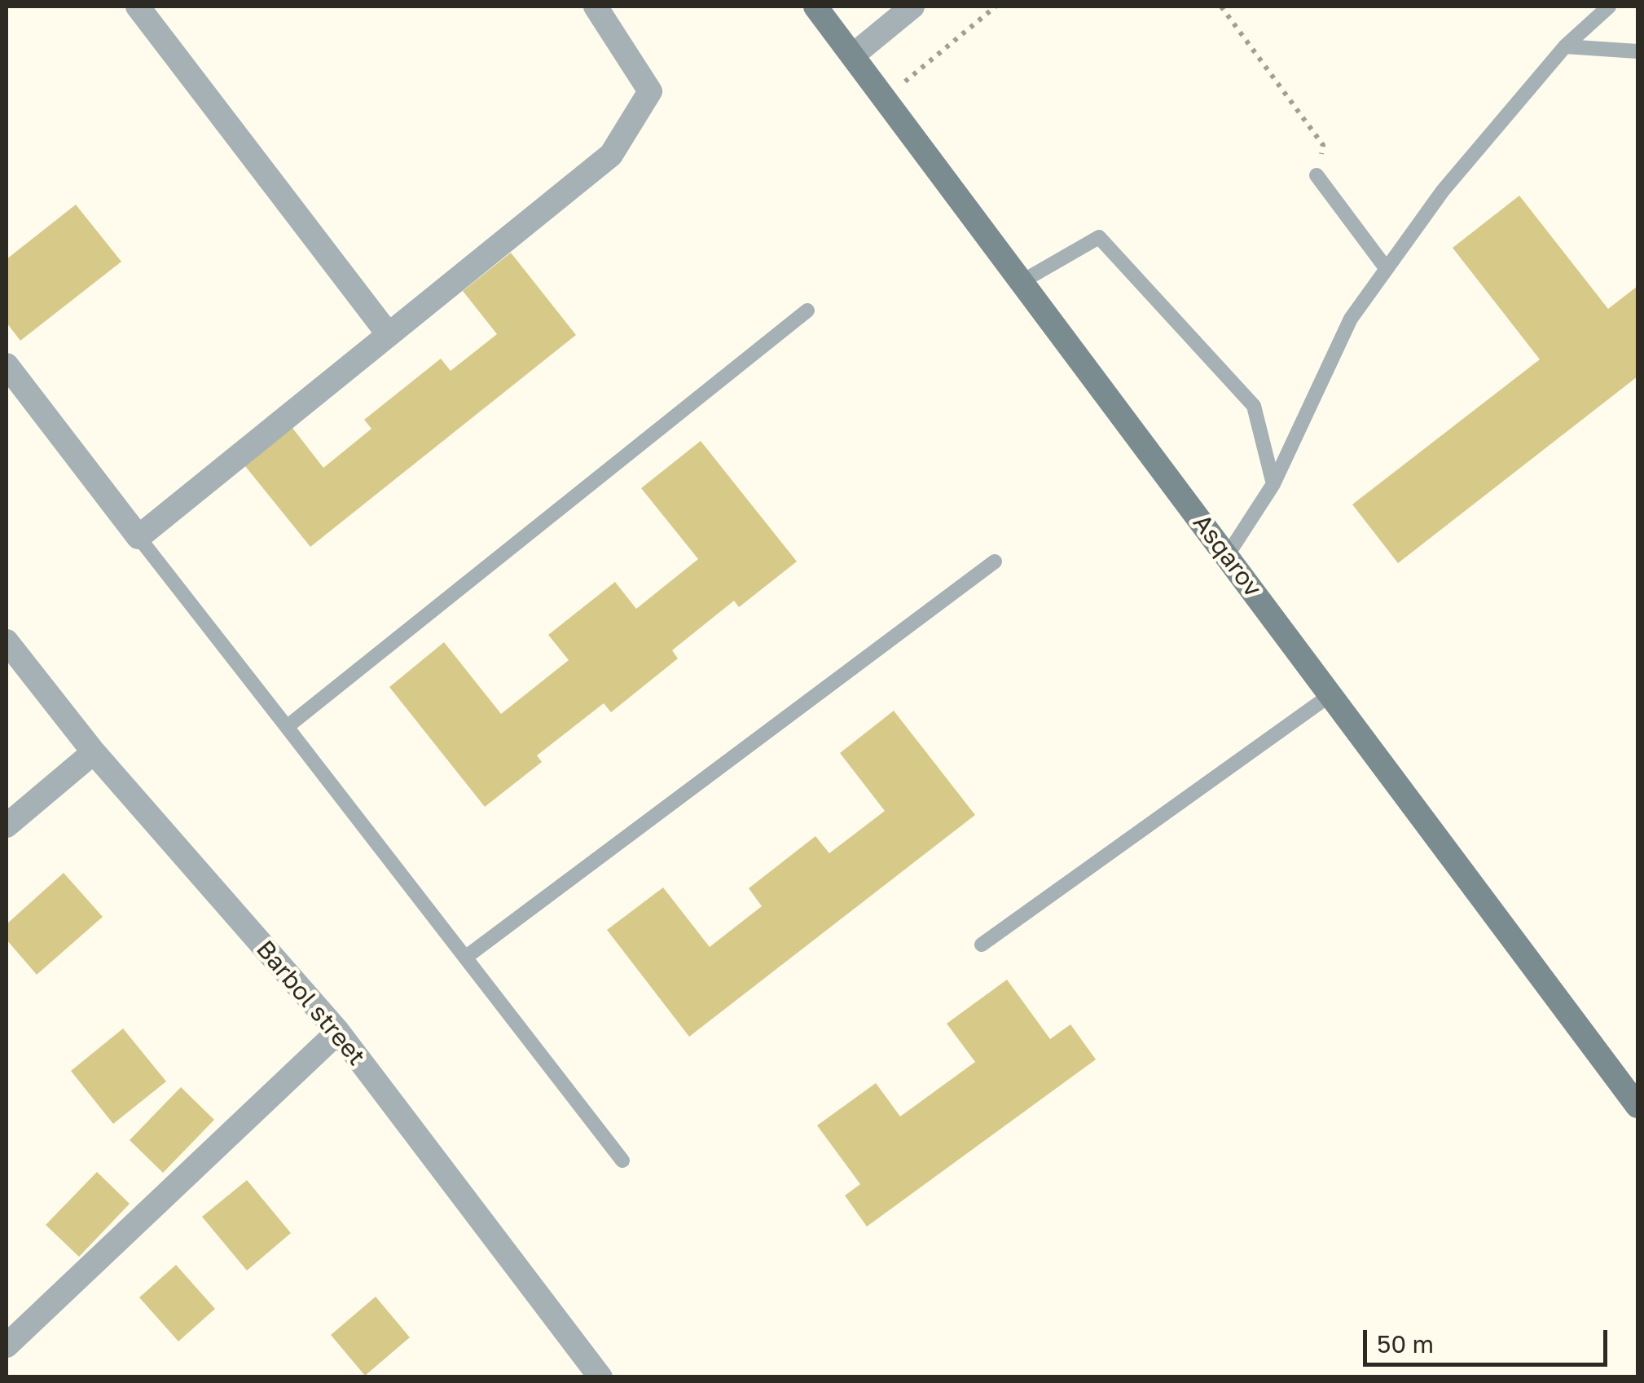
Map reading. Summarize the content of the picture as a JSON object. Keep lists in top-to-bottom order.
{
  "streets": {
    "main road": ["Asqarov"],
    "street": ["Barbol street"]
  },
  "scale_bar": "50 m"
}
